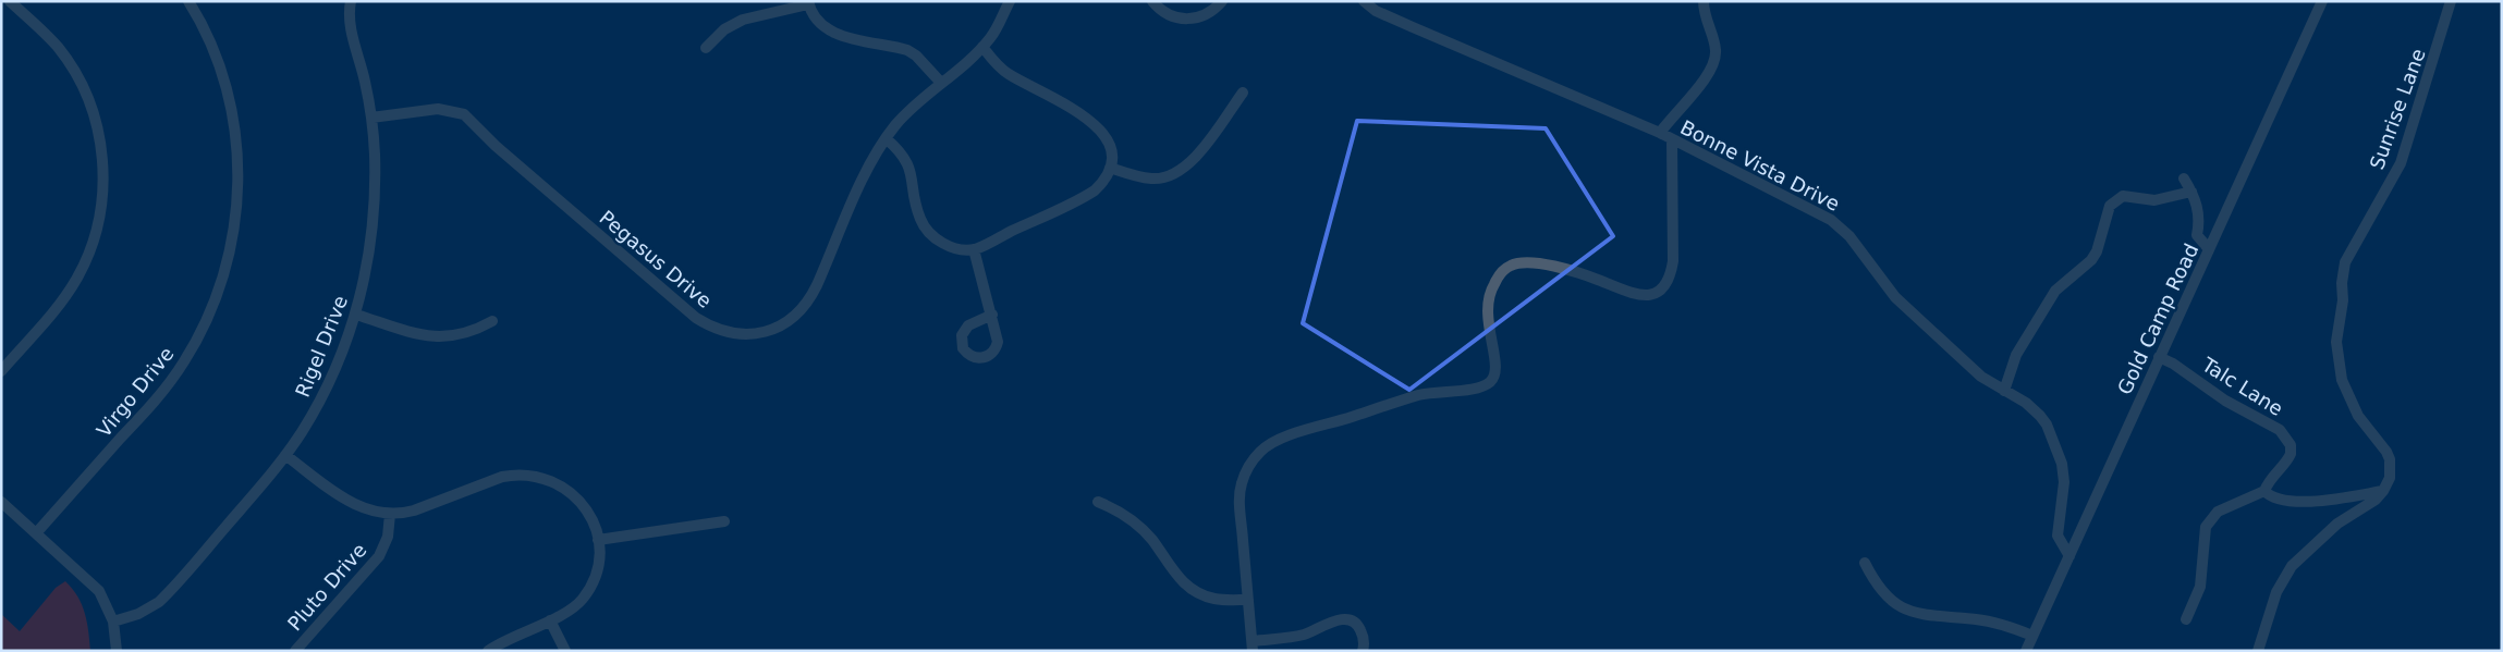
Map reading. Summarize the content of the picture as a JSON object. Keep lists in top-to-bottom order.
{
  "streets": {
    "street": [
      "Sunrise Lane",
      "Bonne Vista Drive",
      "Pegasus Drive",
      "Gold Camp Road",
      "Rigel Drive",
      "Talc Lane",
      "Virgo Drive",
      "Pluto Drive"
    ]
  },
  "crossings": [
    ["Bonne Vista Drive", "Gold Camp Road"],
    ["Pegasus Drive", "Rigel Drive"],
    ["Gold Camp Road", "Talc Lane"]
  ]
}
